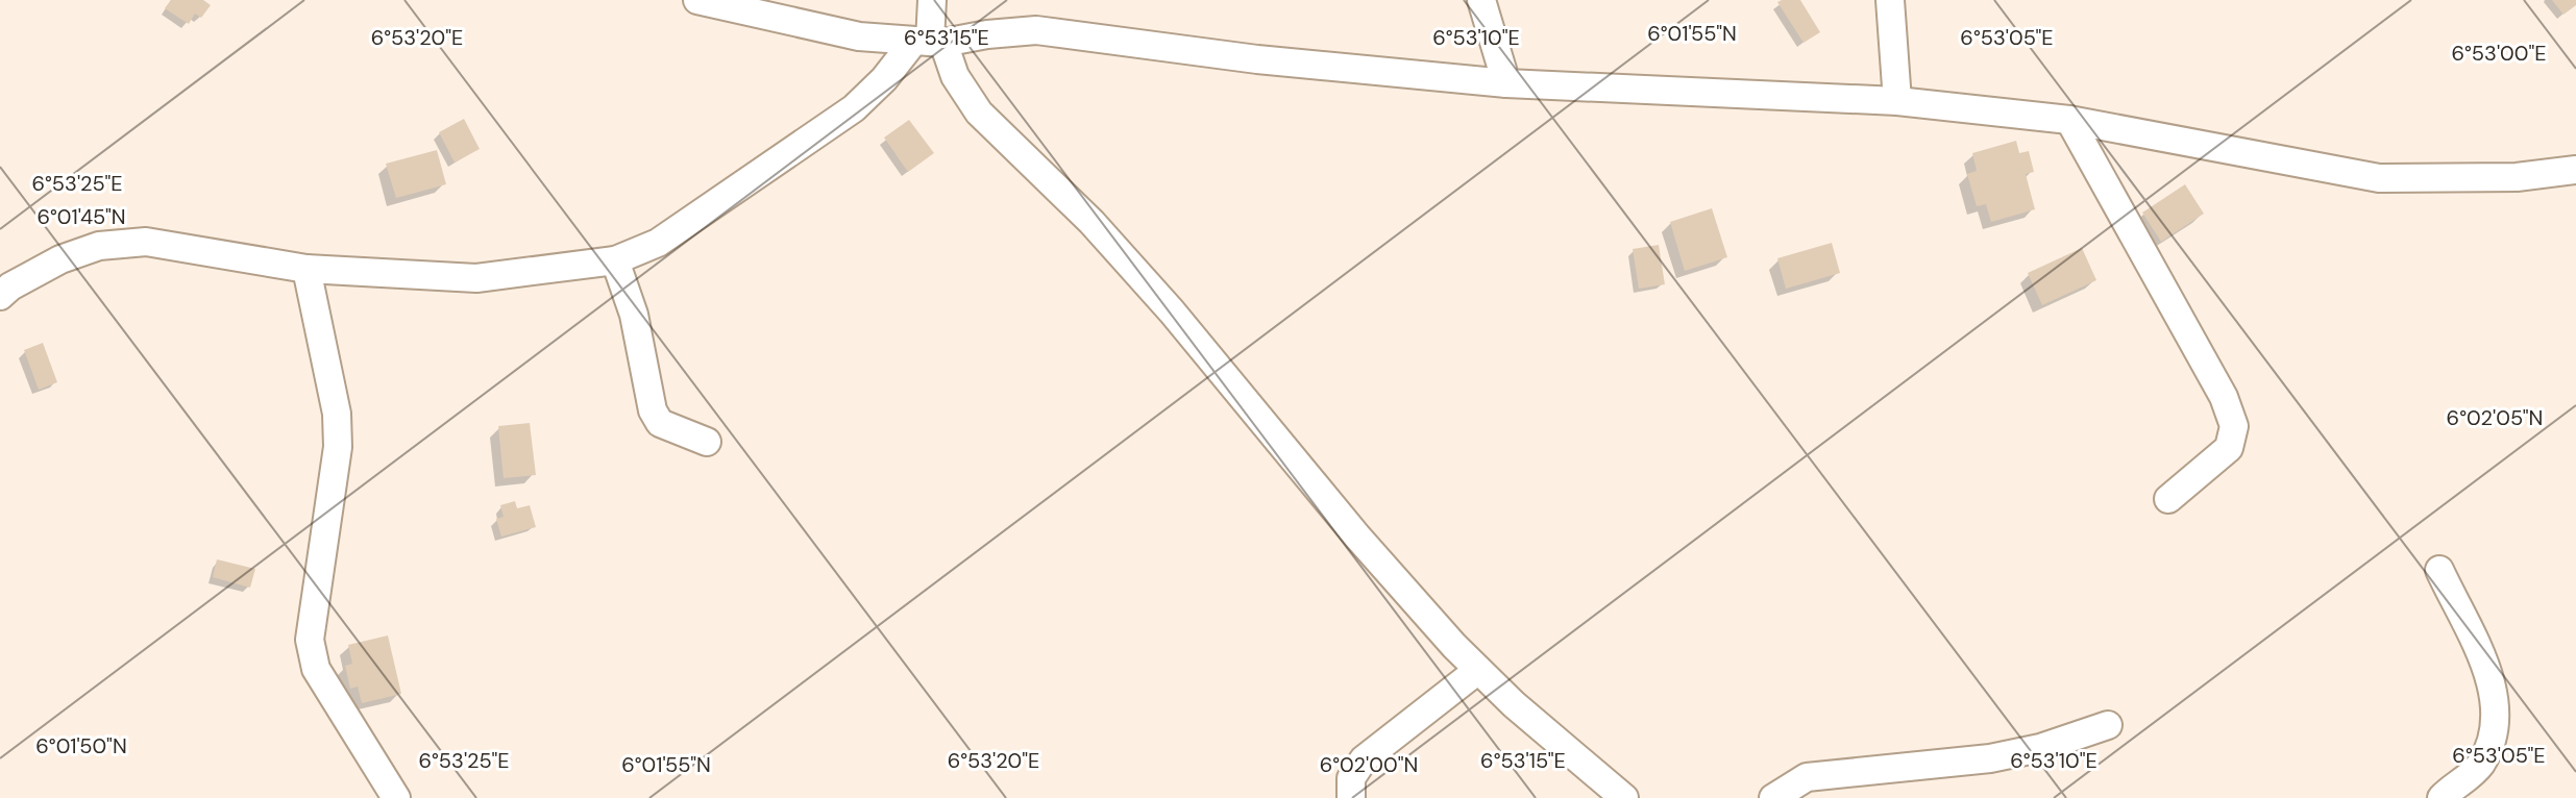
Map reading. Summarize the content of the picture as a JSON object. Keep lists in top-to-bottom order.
{
  "coordinates": [
    "6°01'55\"N",
    "6°53'20\"E",
    "6°53'15\"E",
    "6°53'10\"E",
    "6°53'05\"E",
    "6°53'00\"E",
    "6°53'25\"E",
    "6°01'45\"N",
    "6°02'05\"N",
    "6°01'50\"N",
    "6°02'00\"N"
  ]
}
